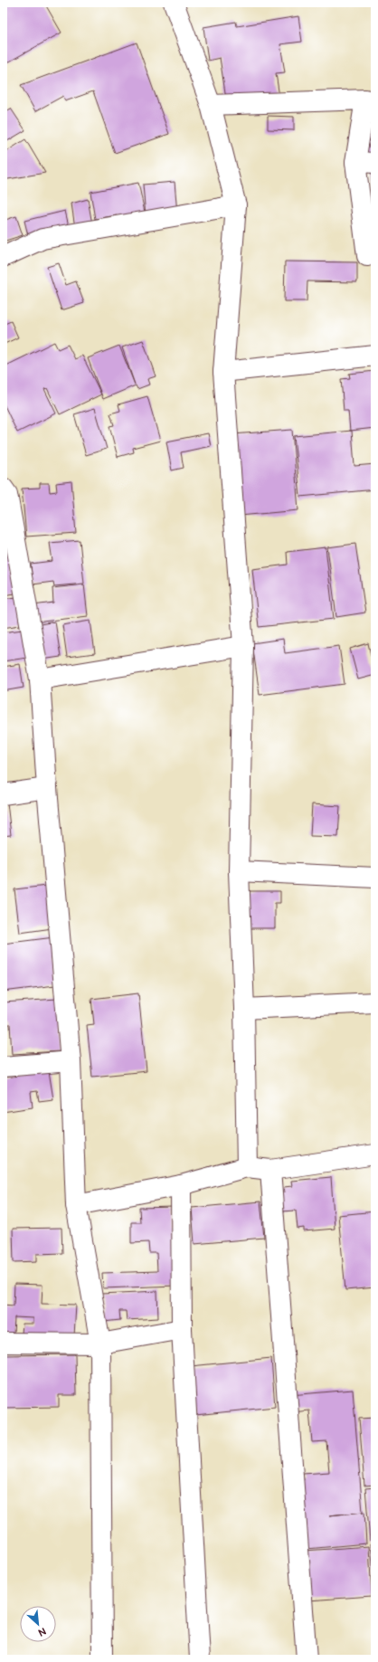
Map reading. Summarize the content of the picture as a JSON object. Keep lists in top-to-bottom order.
{
  "north": "bottom right"
}
